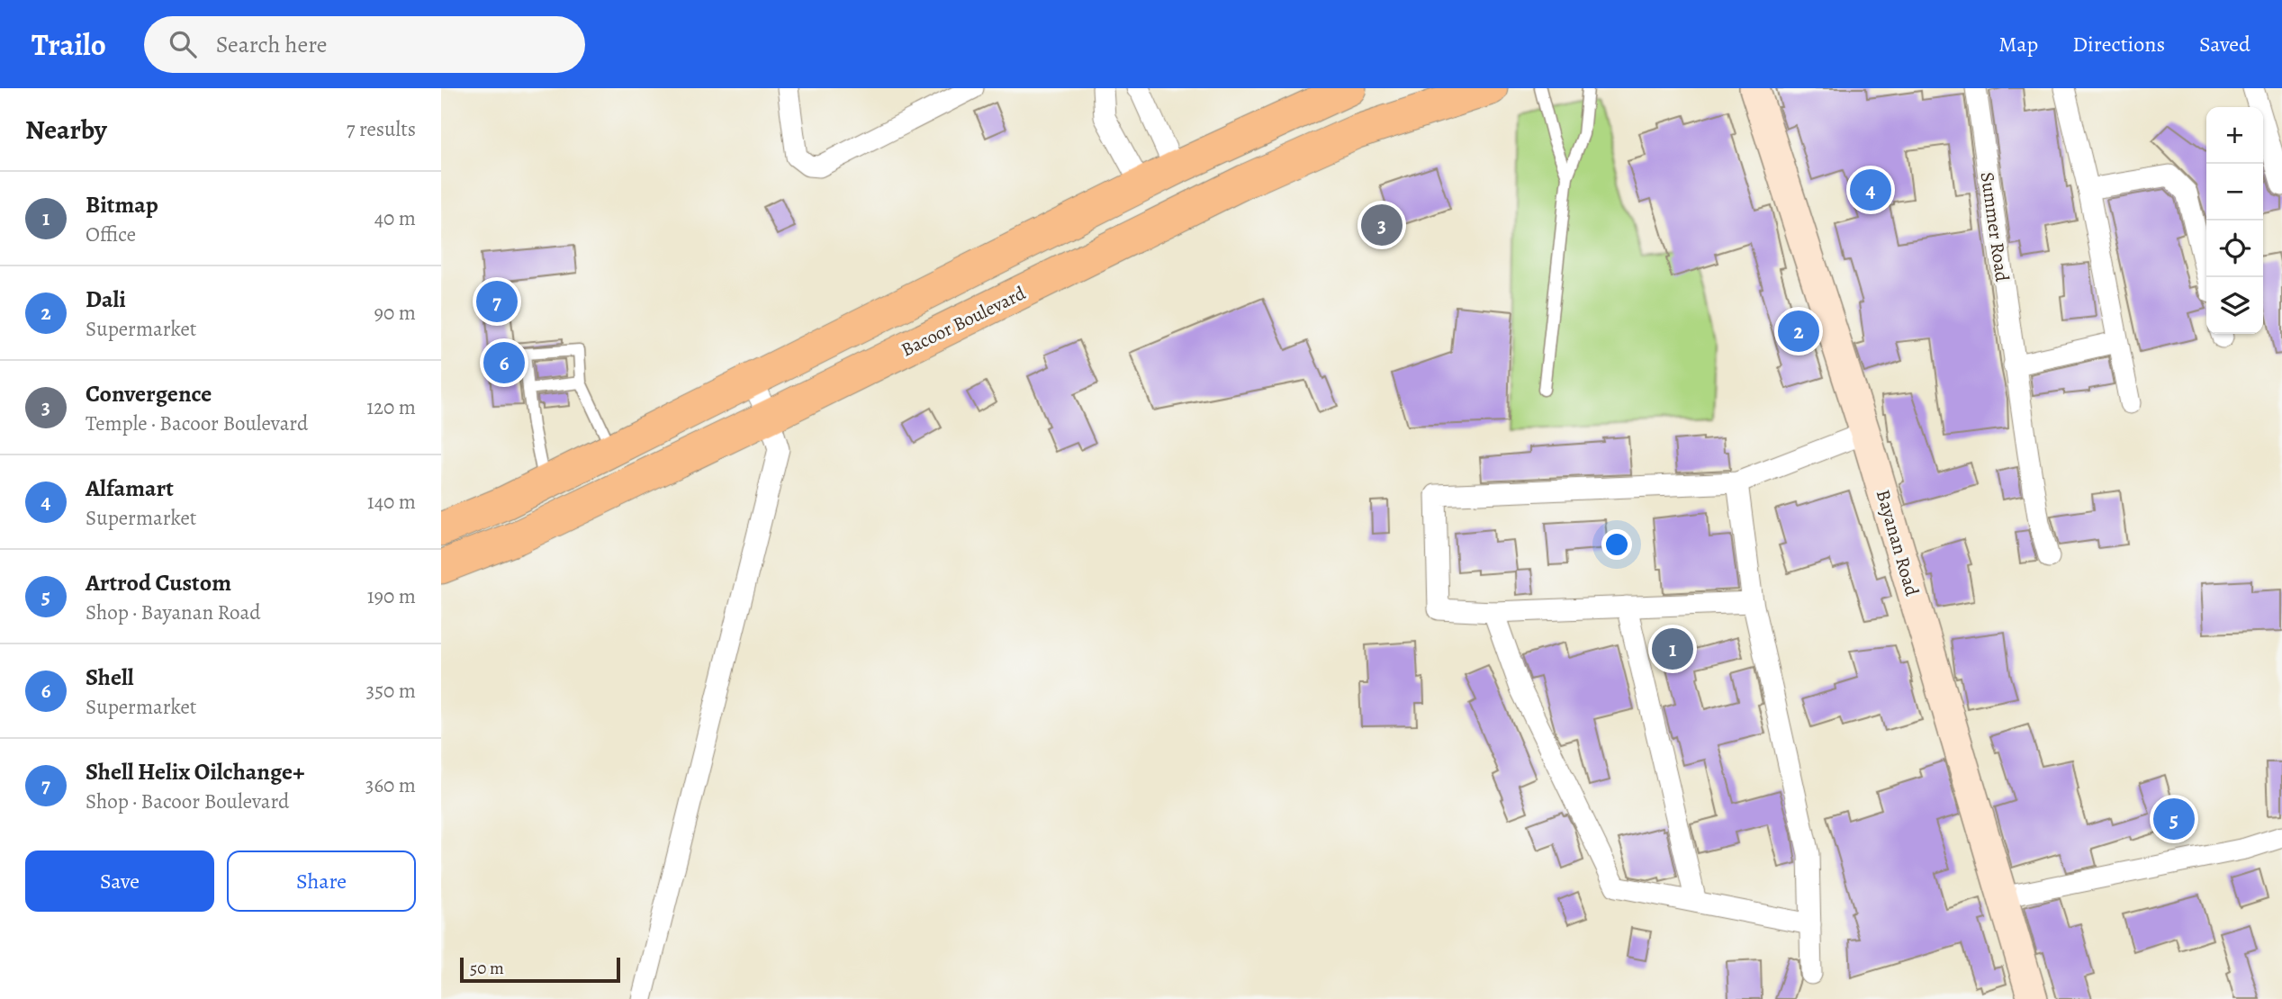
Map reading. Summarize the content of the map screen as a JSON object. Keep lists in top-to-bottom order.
{
  "streets": {
    "main road": ["Bacoor Boulevard", "Bayanan Road"],
    "street": ["Summer Road"]
  },
  "scale_bar": "50 m",
  "page": {
    "header": "Trailo",
    "search": "Search here",
    "nav": ["Map", "Directions", "Saved"],
    "heading": ["Nearby", "7 results"],
    "map_buttons": ["+", "−"],
    "pins": [
      "4",
      "3",
      "7",
      "2",
      "6",
      "1",
      "5"
    ],
    "list": [
      {
        "mark": "1",
        "name": "Bitmap",
        "note": "Office",
        "value": "40 m"
      },
      {
        "mark": "2",
        "name": "Dali",
        "note": "Supermarket",
        "value": "90 m"
      },
      {
        "mark": "3",
        "name": "Convergence",
        "note": "Temple · Bacoor Boulevard",
        "value": "120 m"
      },
      {
        "mark": "4",
        "name": "Alfamart",
        "note": "Supermarket",
        "value": "140 m"
      },
      {
        "mark": "5",
        "name": "Artrod Custom",
        "note": "Shop · Bayanan Road",
        "value": "190 m"
      },
      {
        "mark": "6",
        "name": "Shell",
        "note": "Supermarket",
        "value": "350 m"
      },
      {
        "mark": "7",
        "name": "Shell Helix Oilchange+",
        "note": "Shop · Bacoor Boulevard",
        "value": "360 m"
      }
    ],
    "buttons": ["Save", "Share"],
    "scale": "50 m"
  }
}
